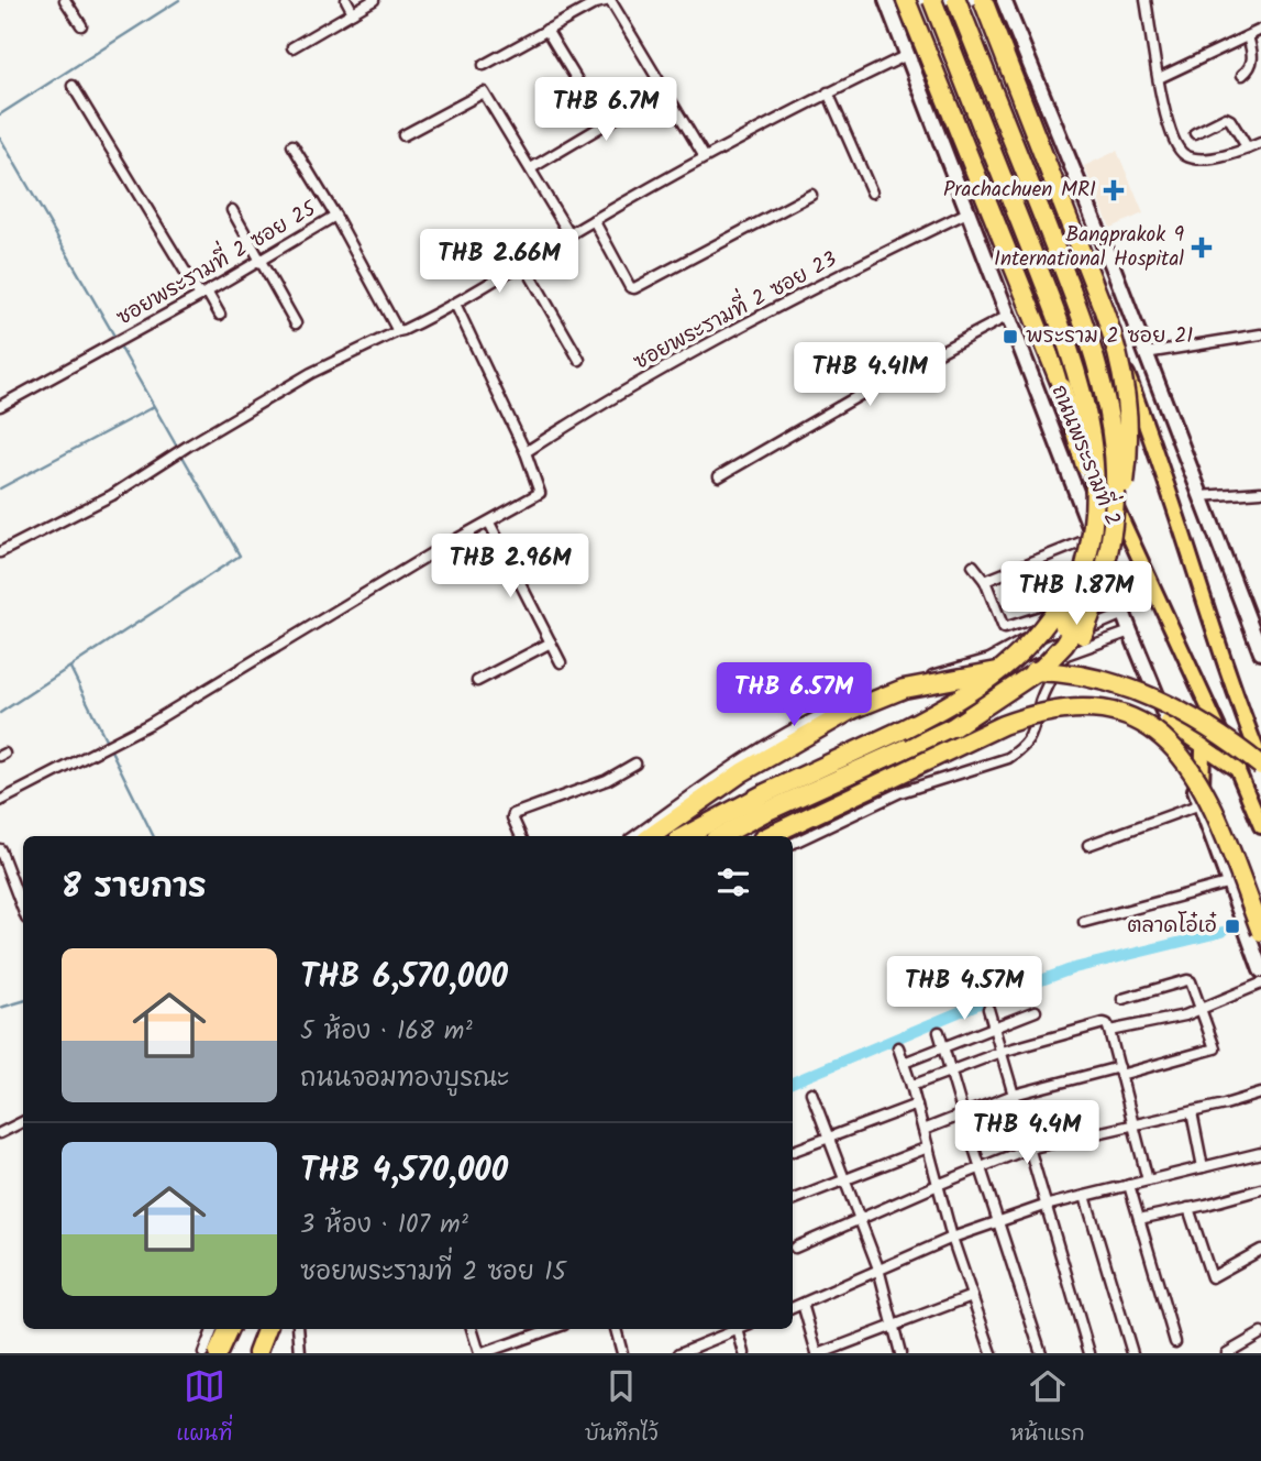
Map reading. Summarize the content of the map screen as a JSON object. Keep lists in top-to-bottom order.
{
  "streets": {
    "main road": ["ถนนพระรามที่ 2"],
    "street": ["ซอยพระรามที่ 2 ซอย 25", "ซอยพระรามที่ 2 ซอย 23"]
  },
  "crossings": [
    ["ซอยพระรามที่ 2 ซอย 23", "ถนนพระรามที่ 2"]
  ],
  "places": {
    "health": ["Prachachuen MRI", "Bangprakok 9 International Hospital"],
    "transit": ["พระราม 2 ซอย 21", "ตลาดโอ๋เอ๋"]
  },
  "page": {
    "price": [
      "THB 6.7M",
      "THB 2.66M",
      "THB 4.41M",
      "THB 2.96M",
      "THB 1.87M",
      "THB 6.57M",
      "THB 4.57M",
      "THB 4.4M"
    ],
    "heading": "8 รายการ",
    "list": [
      {
        "name": "THB 6,570,000",
        "note": "5 ห้อง · 168 m² · ถนนจอมทองบูรณะ"
      },
      {
        "name": "THB 4,570,000",
        "note": "3 ห้อง · 107 m² · ซอยพระรามที่ 2 ซอย 15"
      }
    ],
    "tabs": ["แผนที่", "บันทึกไว้", "หน้าแรก"]
  }
}
